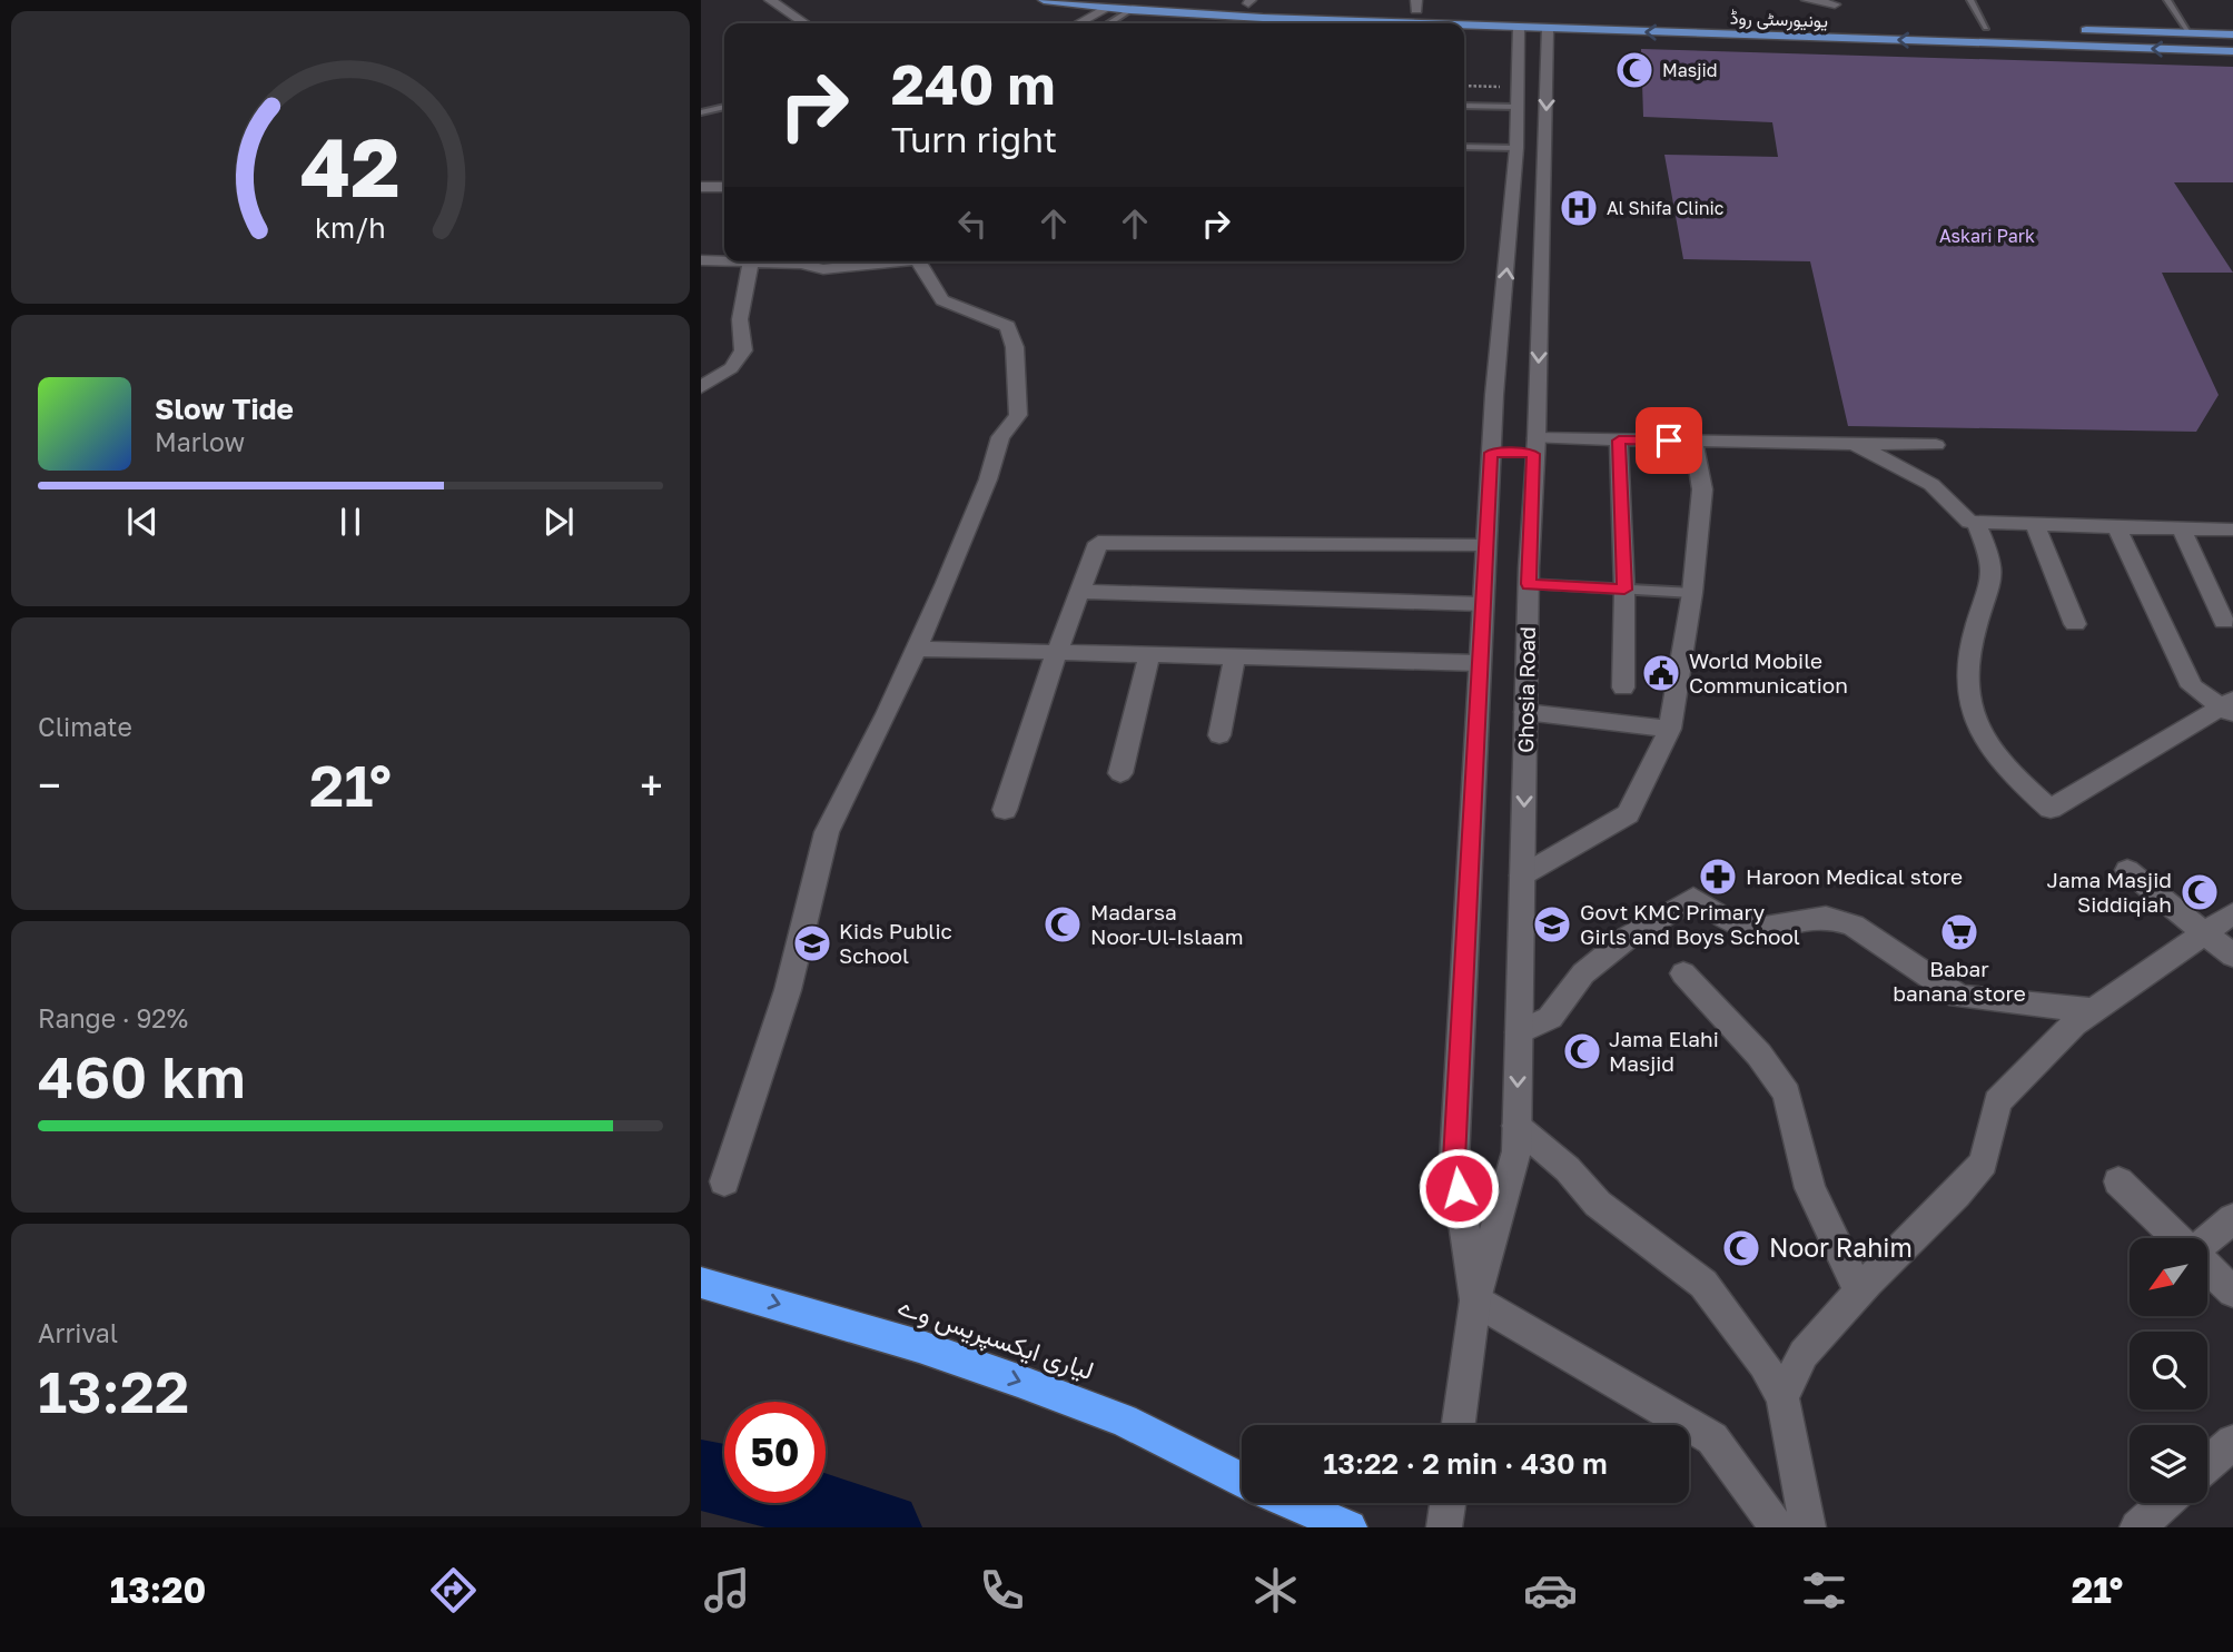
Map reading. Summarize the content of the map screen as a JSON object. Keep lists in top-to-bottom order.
{
  "streets": {
    "highway": ["لیاری ایکسپریس وے"],
    "main road": ["یونیورسٹی روڈ"],
    "street": ["Ghosia Road"]
  },
  "crossings": [
    ["یونیورسٹی روڈ", "Ghosia Road"]
  ],
  "one_way": ["لیاری ایکسپریس وے"],
  "parks": ["Askari Park"],
  "places": {
    "mosque": [
      "Masjid",
      "Jama Masjid Siddiqiah",
      "Madarsa Noor-Ul-Islaam",
      "Jama Elahi Masjid",
      "Noor Rahim"
    ],
    "hospital": ["Al Shifa Clinic"],
    "public building": ["World Mobile Communication"],
    "pharmacy": ["Haroon Medical store"],
    "school or university": ["Govt KMC Primary Girls and Boys School", "Kids Public School"],
    "supermarket": ["Babar banana store"]
  },
  "north": "bottom left",
  "page": {
    "turn": ["240 m", "Turn right"],
    "song": ["Slow Tide", "Marlow"],
    "tile": [
      "Climate",
      ["Range · 92%", "460 km"],
      ["Arrival", "13:22"]
    ],
    "heat": ["−", "21°", "+"],
    "limit": "50",
    "trip": "13:22 · 2 min · 430 m",
    "tabs": ["13:20", "21°"],
    "gauge": ["42", "km/h"]
  }
}
